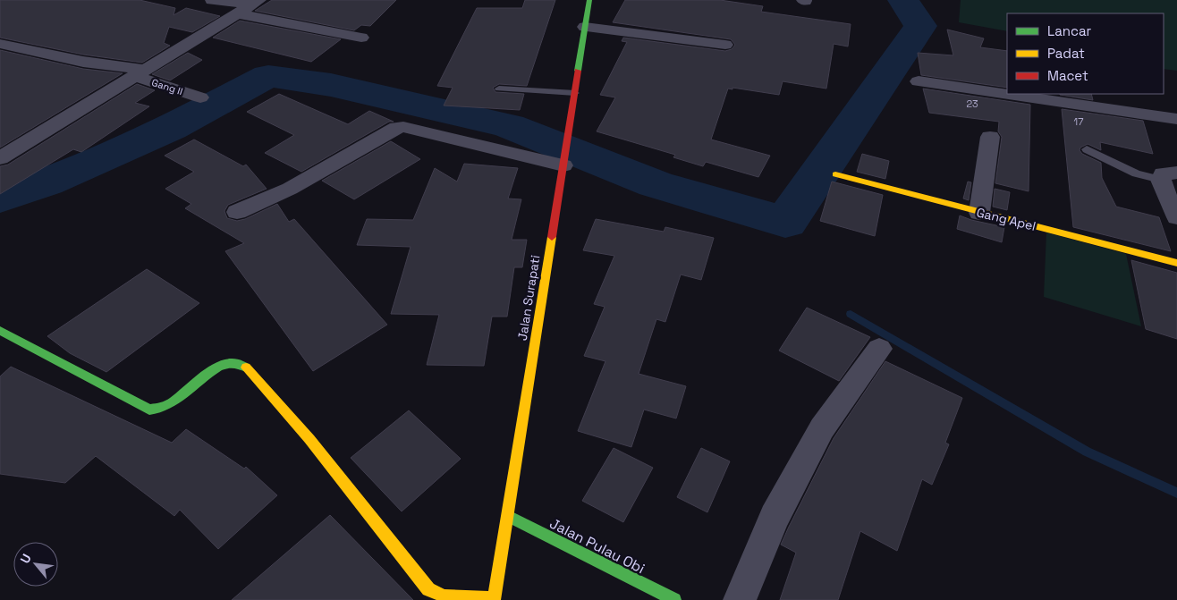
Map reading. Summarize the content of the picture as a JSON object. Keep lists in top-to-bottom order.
{
  "streets": {
    "main road": ["Gang Apel", "Jalan Surapati", "Jalan Pulau Obi"],
    "street": ["Gang II"]
  },
  "crossings": [
    ["Jalan Surapati", "Jalan Pulau Obi"]
  ],
  "house_numbers": ["23", "17"],
  "legend": ["Lancar", "Padat", "Macet"],
  "north": "top left"
}
